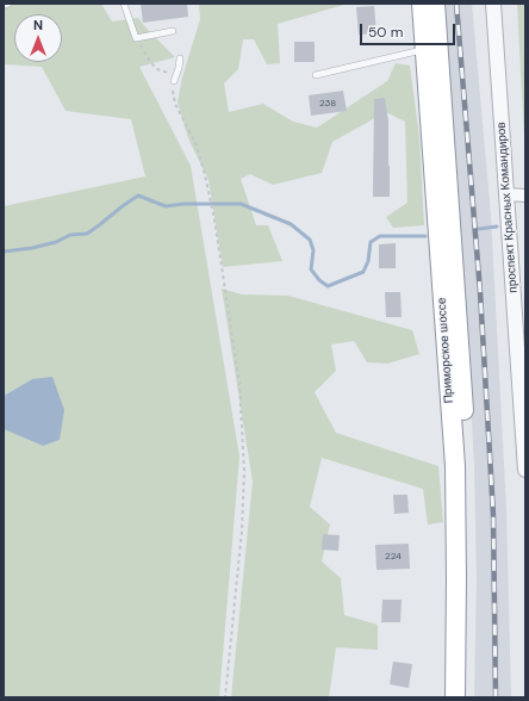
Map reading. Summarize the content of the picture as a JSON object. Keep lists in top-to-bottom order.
{
  "streets": {
    "highway": ["Приморское шоссе"],
    "street": ["проспект Красных Командиров"]
  },
  "house_numbers": ["238", "224"],
  "scale_bar": "50 m",
  "north": "top"
}
